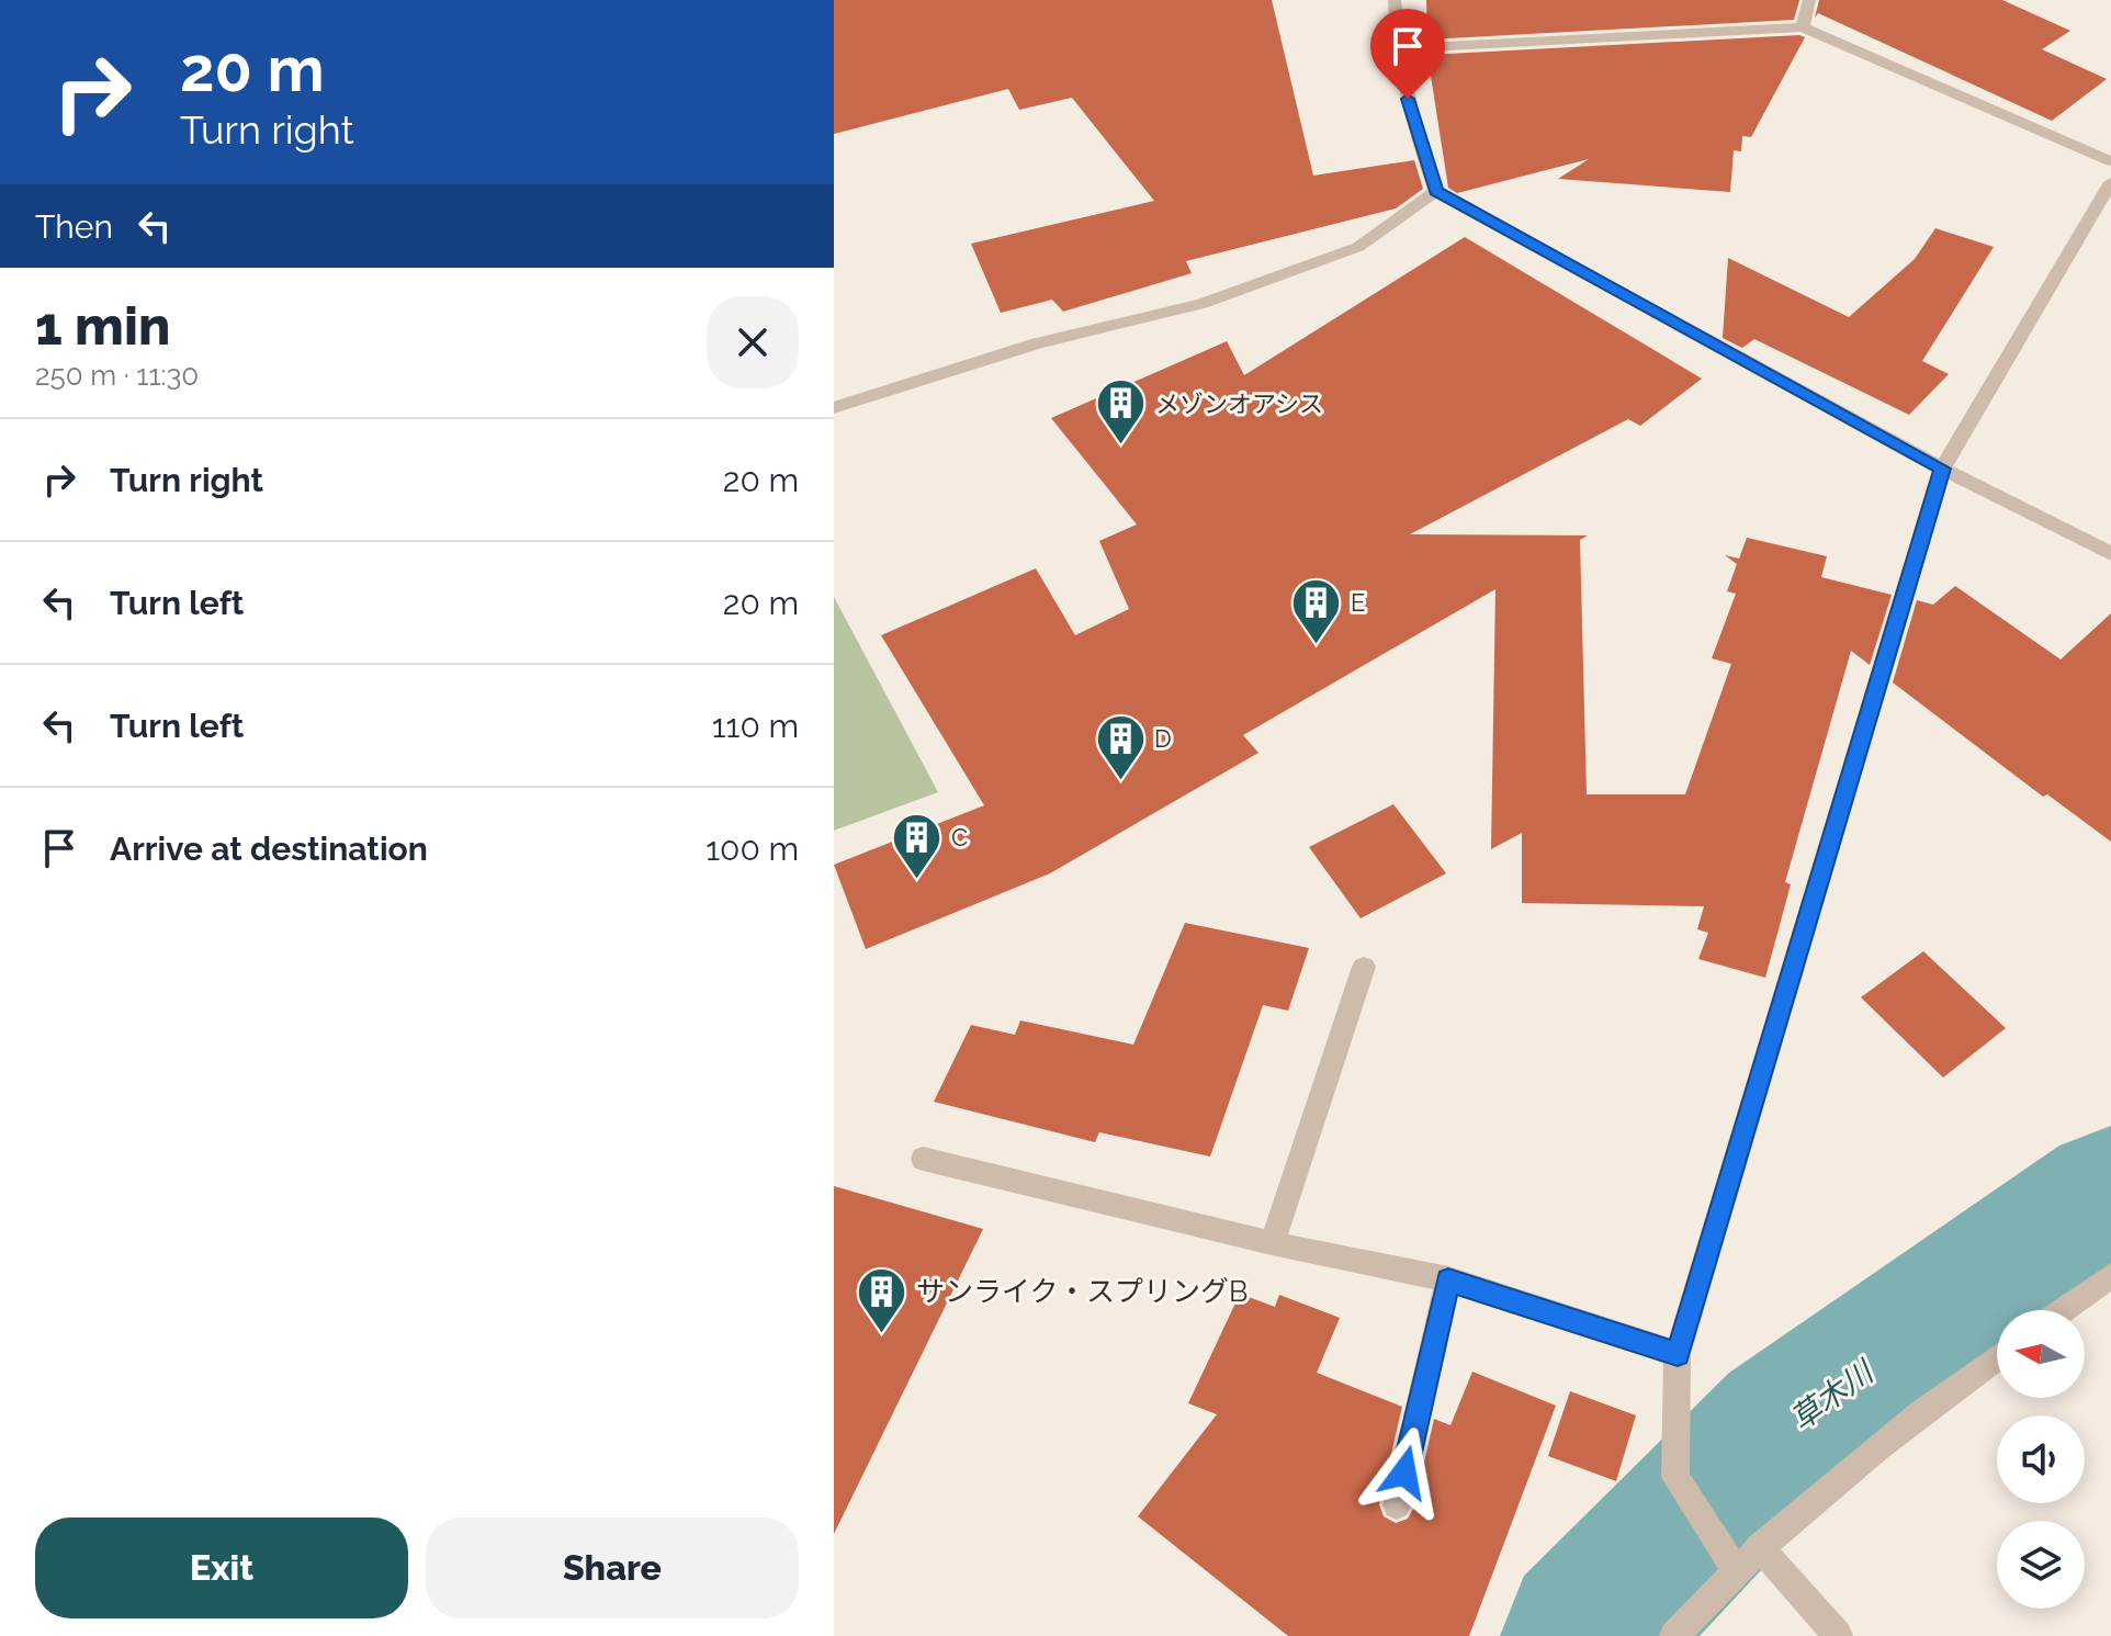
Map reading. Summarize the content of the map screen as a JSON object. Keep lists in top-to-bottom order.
{
  "water": ["草木川"],
  "places": {
    "building": [
      "メゾンオアシス",
      "E",
      "D",
      "C",
      "サンライク・スプリングB"
    ]
  },
  "north": "left",
  "page": {
    "turn": ["20 m", "Turn right"],
    "then": "Then",
    "heading": ["1 min", "250 m · 11:30"],
    "list": [
      {
        "name": "Turn right",
        "value": "20 m"
      },
      {
        "name": "Turn left",
        "value": "20 m"
      },
      {
        "name": "Turn left",
        "value": "110 m"
      },
      {
        "name": "Arrive at destination",
        "value": "100 m"
      }
    ],
    "buttons": ["Exit", "Share"]
  }
}
